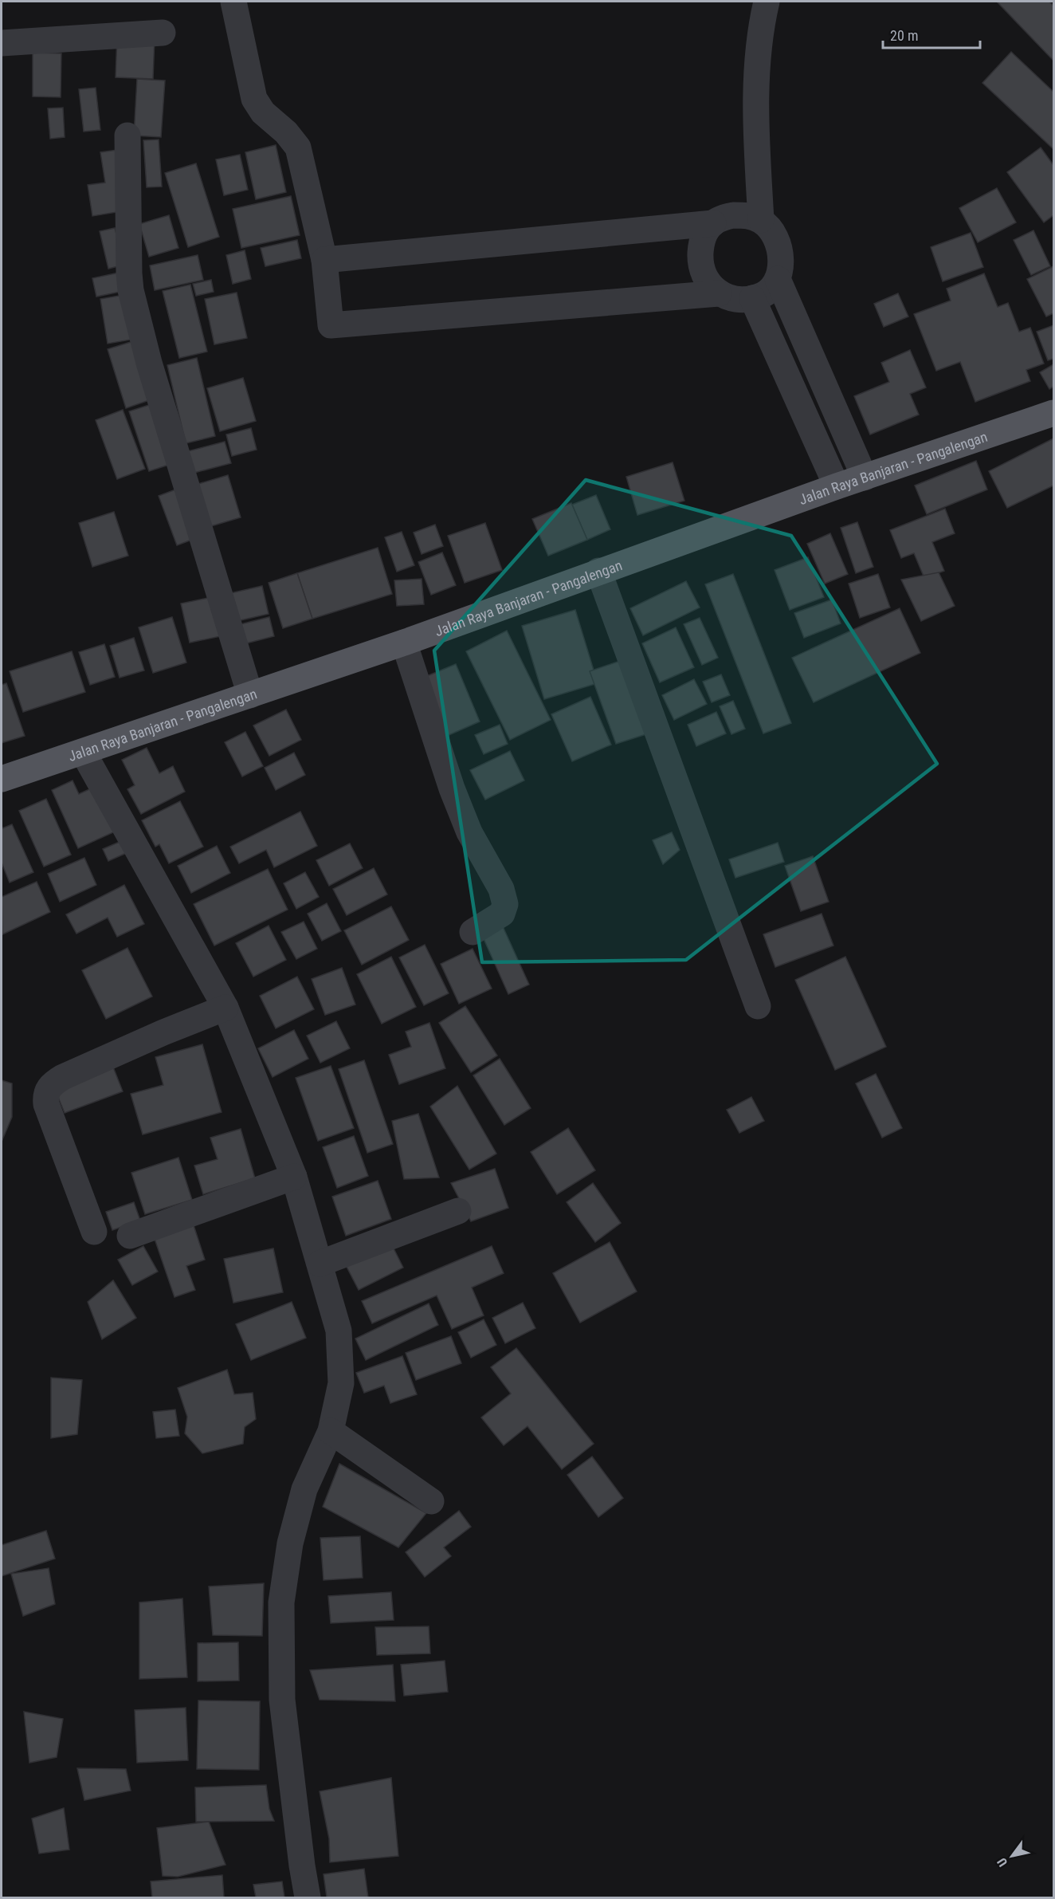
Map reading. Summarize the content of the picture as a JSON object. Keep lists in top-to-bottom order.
{
  "streets": {
    "main road": ["Jalan Raya Banjaran - Pangalengan"]
  },
  "scale_bar": "20 m",
  "north": "bottom left"
}
